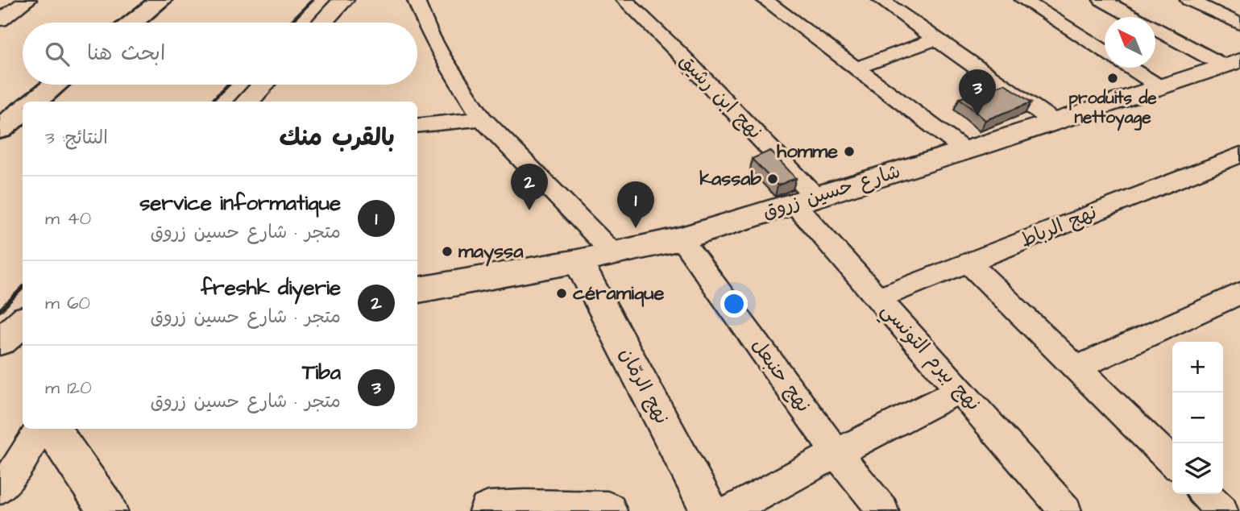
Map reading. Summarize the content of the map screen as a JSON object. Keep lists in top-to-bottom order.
{
  "streets": {
    "street": [
      "نهج ابن رشيق",
      "شارع حسين زروق",
      "نهج الرباط",
      "نهج بيرم التونسي",
      "نهج حنبعل",
      "نهج الرمّان"
    ]
  },
  "crossings": [
    ["نهج ابن رشيق", "شارع حسين زروق"],
    ["نهج ابن رشيق", "نهج بيرم التونسي"],
    ["شارع حسين زروق", "نهج بيرم التونسي"],
    ["شارع حسين زروق", "نهج حنبعل"],
    ["شارع حسين زروق", "نهج الرمّان"],
    ["نهج الرباط", "نهج بيرم التونسي"]
  ],
  "places": [
    "produits de nettoyage",
    "homme",
    "kassab",
    "mayssa",
    "céramique"
  ],
  "north": "top left",
  "page": {
    "search": "ابحث هنا",
    "pins": ["3", "2", "1"],
    "heading": ["بالقرب منك", "النتائج: 3"],
    "list": [
      {
        "mark": "1",
        "name": "service informatique",
        "note": "متجر · شارع حسين زروق",
        "value": "40 m"
      },
      {
        "mark": "2",
        "name": "freshk diyerie",
        "note": "متجر · شارع حسين زروق",
        "value": "60 m"
      },
      {
        "mark": "3",
        "name": "Tiba",
        "note": "متجر · شارع حسين زروق",
        "value": "120 m"
      }
    ],
    "map_buttons": ["+", "−"]
  }
}
